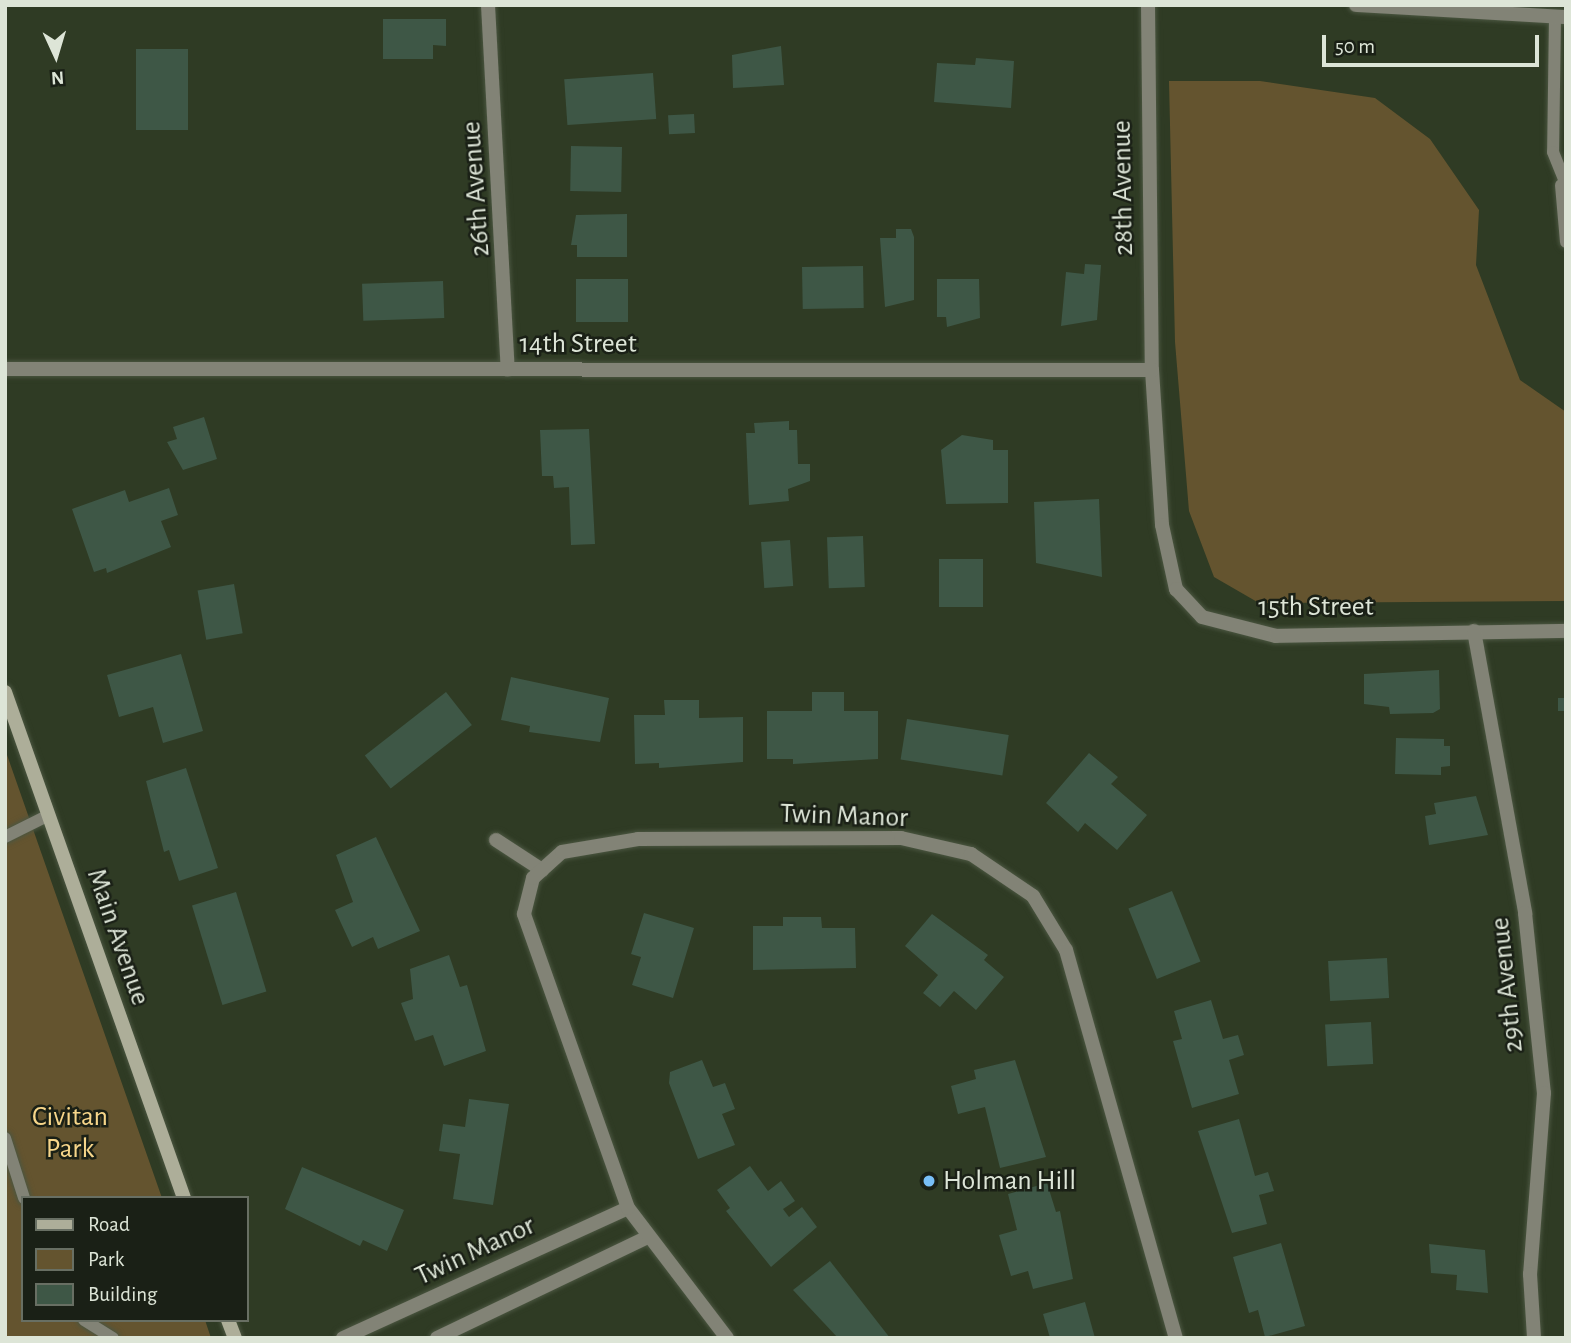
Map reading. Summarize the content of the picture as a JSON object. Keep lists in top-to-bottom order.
{
  "streets": {
    "main road": ["Main Avenue"],
    "street": [
      "28th Avenue",
      "26th Avenue",
      "14th Street",
      "15th Street",
      "Twin Manor",
      "29th Avenue"
    ]
  },
  "crossings": [
    ["28th Avenue", "14th Street"],
    ["28th Avenue", "15th Street"],
    ["26th Avenue", "14th Street"],
    ["14th Street", "15th Street"],
    ["15th Street", "29th Avenue"]
  ],
  "parks": ["Civitan Park"],
  "places": ["Holman Hill"],
  "legend": ["Road", "Park", "Building"],
  "scale_bar": "50 m",
  "north": "bottom"
}
